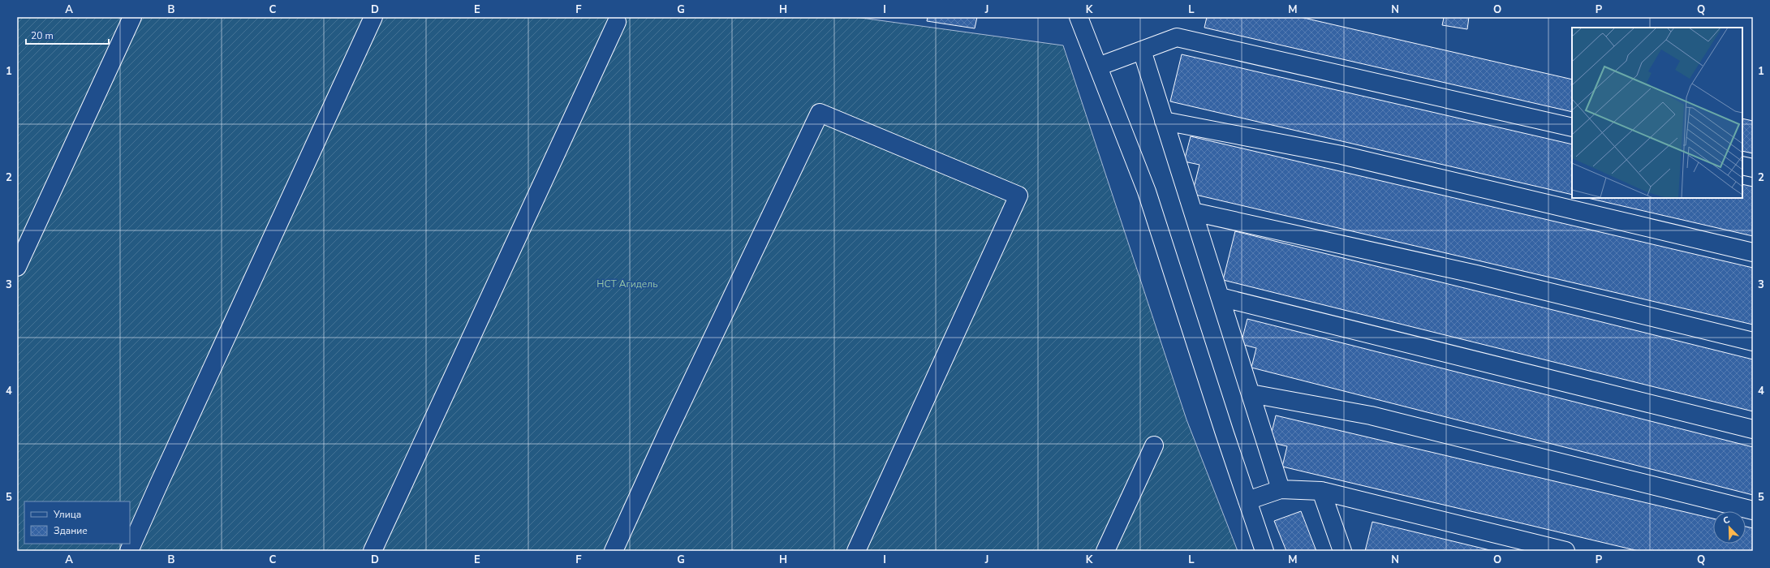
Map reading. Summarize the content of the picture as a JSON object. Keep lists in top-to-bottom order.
{
  "parks": ["НСТ Агидель"],
  "legend": ["Улица", "Здание"],
  "scale_bar": "20 m",
  "north": "top left",
  "grid": {
    "columns": [
      "A",
      "B",
      "C",
      "D",
      "E",
      "F",
      "G",
      "H",
      "I",
      "J",
      "K",
      "L",
      "M",
      "N",
      "O",
      "P",
      "Q"
    ],
    "rows": [
      "1",
      "2",
      "3",
      "4",
      "5"
    ]
  }
}
